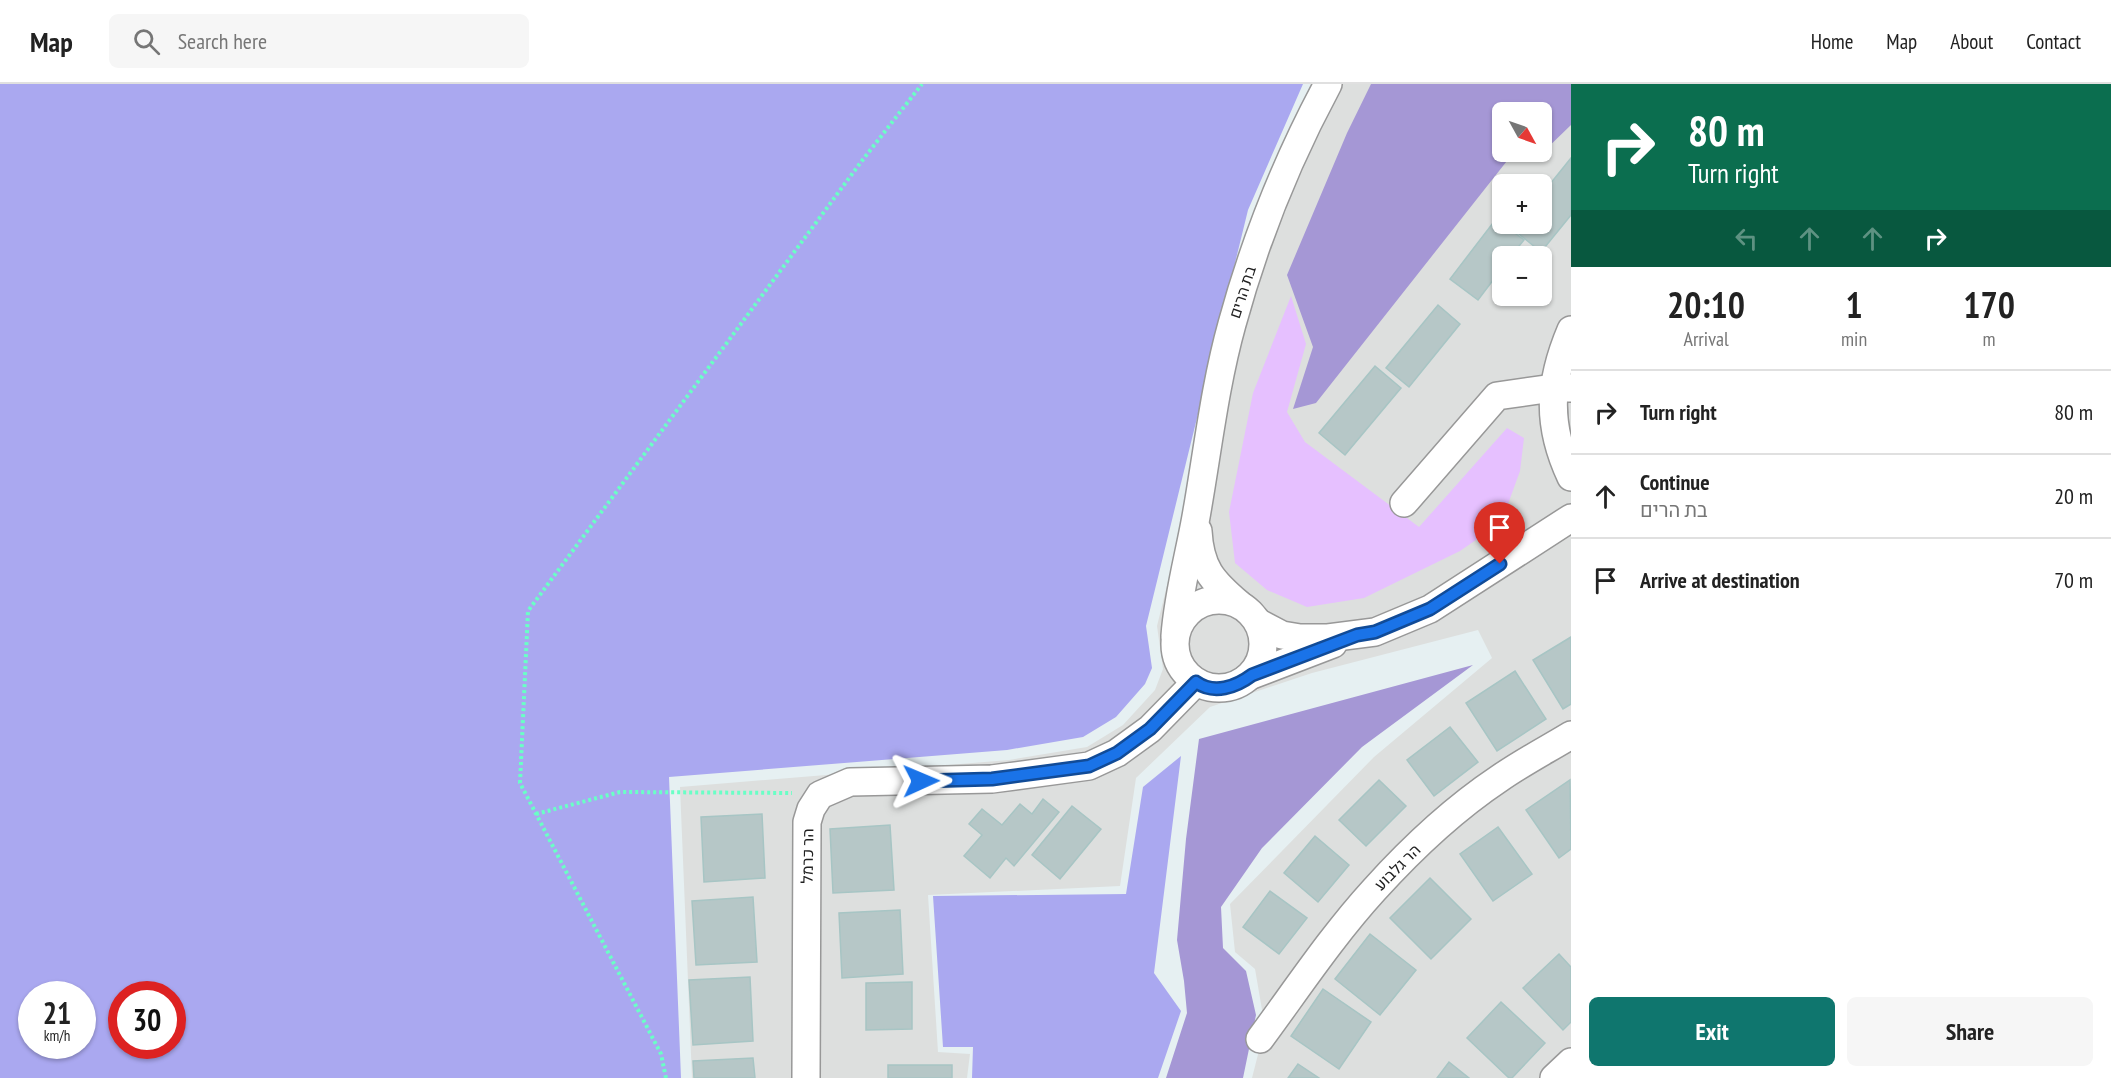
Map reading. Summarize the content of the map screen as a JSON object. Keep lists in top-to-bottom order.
{
  "streets": {
    "street": ["בת הרים", "הר כרמל", "הר גלבוע"]
  },
  "north": "bottom right",
  "page": {
    "header": "Map",
    "search": "Search here",
    "nav": [
      "Home",
      "Map",
      "About",
      "Contact"
    ],
    "turn": ["80 m", "Turn right"],
    "map_buttons": ["+", "−"],
    "eta": [
      "20:10",
      "Arrival",
      "1",
      "min",
      "170",
      "m"
    ],
    "list": [
      {
        "name": "Turn right",
        "value": "80 m"
      },
      {
        "name": "Continue",
        "note": "בת הרים",
        "value": "20 m"
      },
      {
        "name": "Arrive at destination",
        "value": "70 m"
      }
    ],
    "speed": "21 km/h",
    "limit": "30",
    "buttons": ["Exit", "Share"]
  }
}
